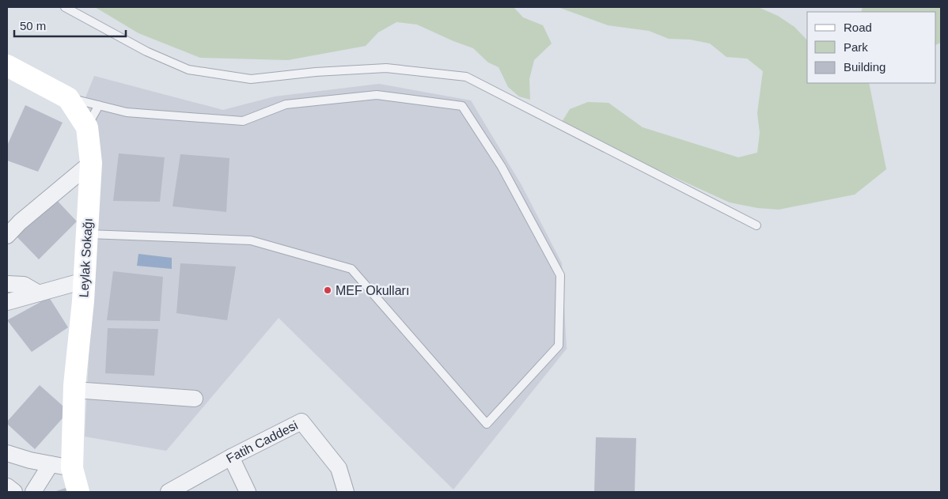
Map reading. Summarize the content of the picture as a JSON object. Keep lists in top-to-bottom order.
{
  "streets": {
    "street": ["Leylak Sokağı", "Fatih Caddesi"]
  },
  "places": ["MEF Okulları"],
  "legend": ["Road", "Park", "Building"],
  "scale_bar": "50 m"
}
